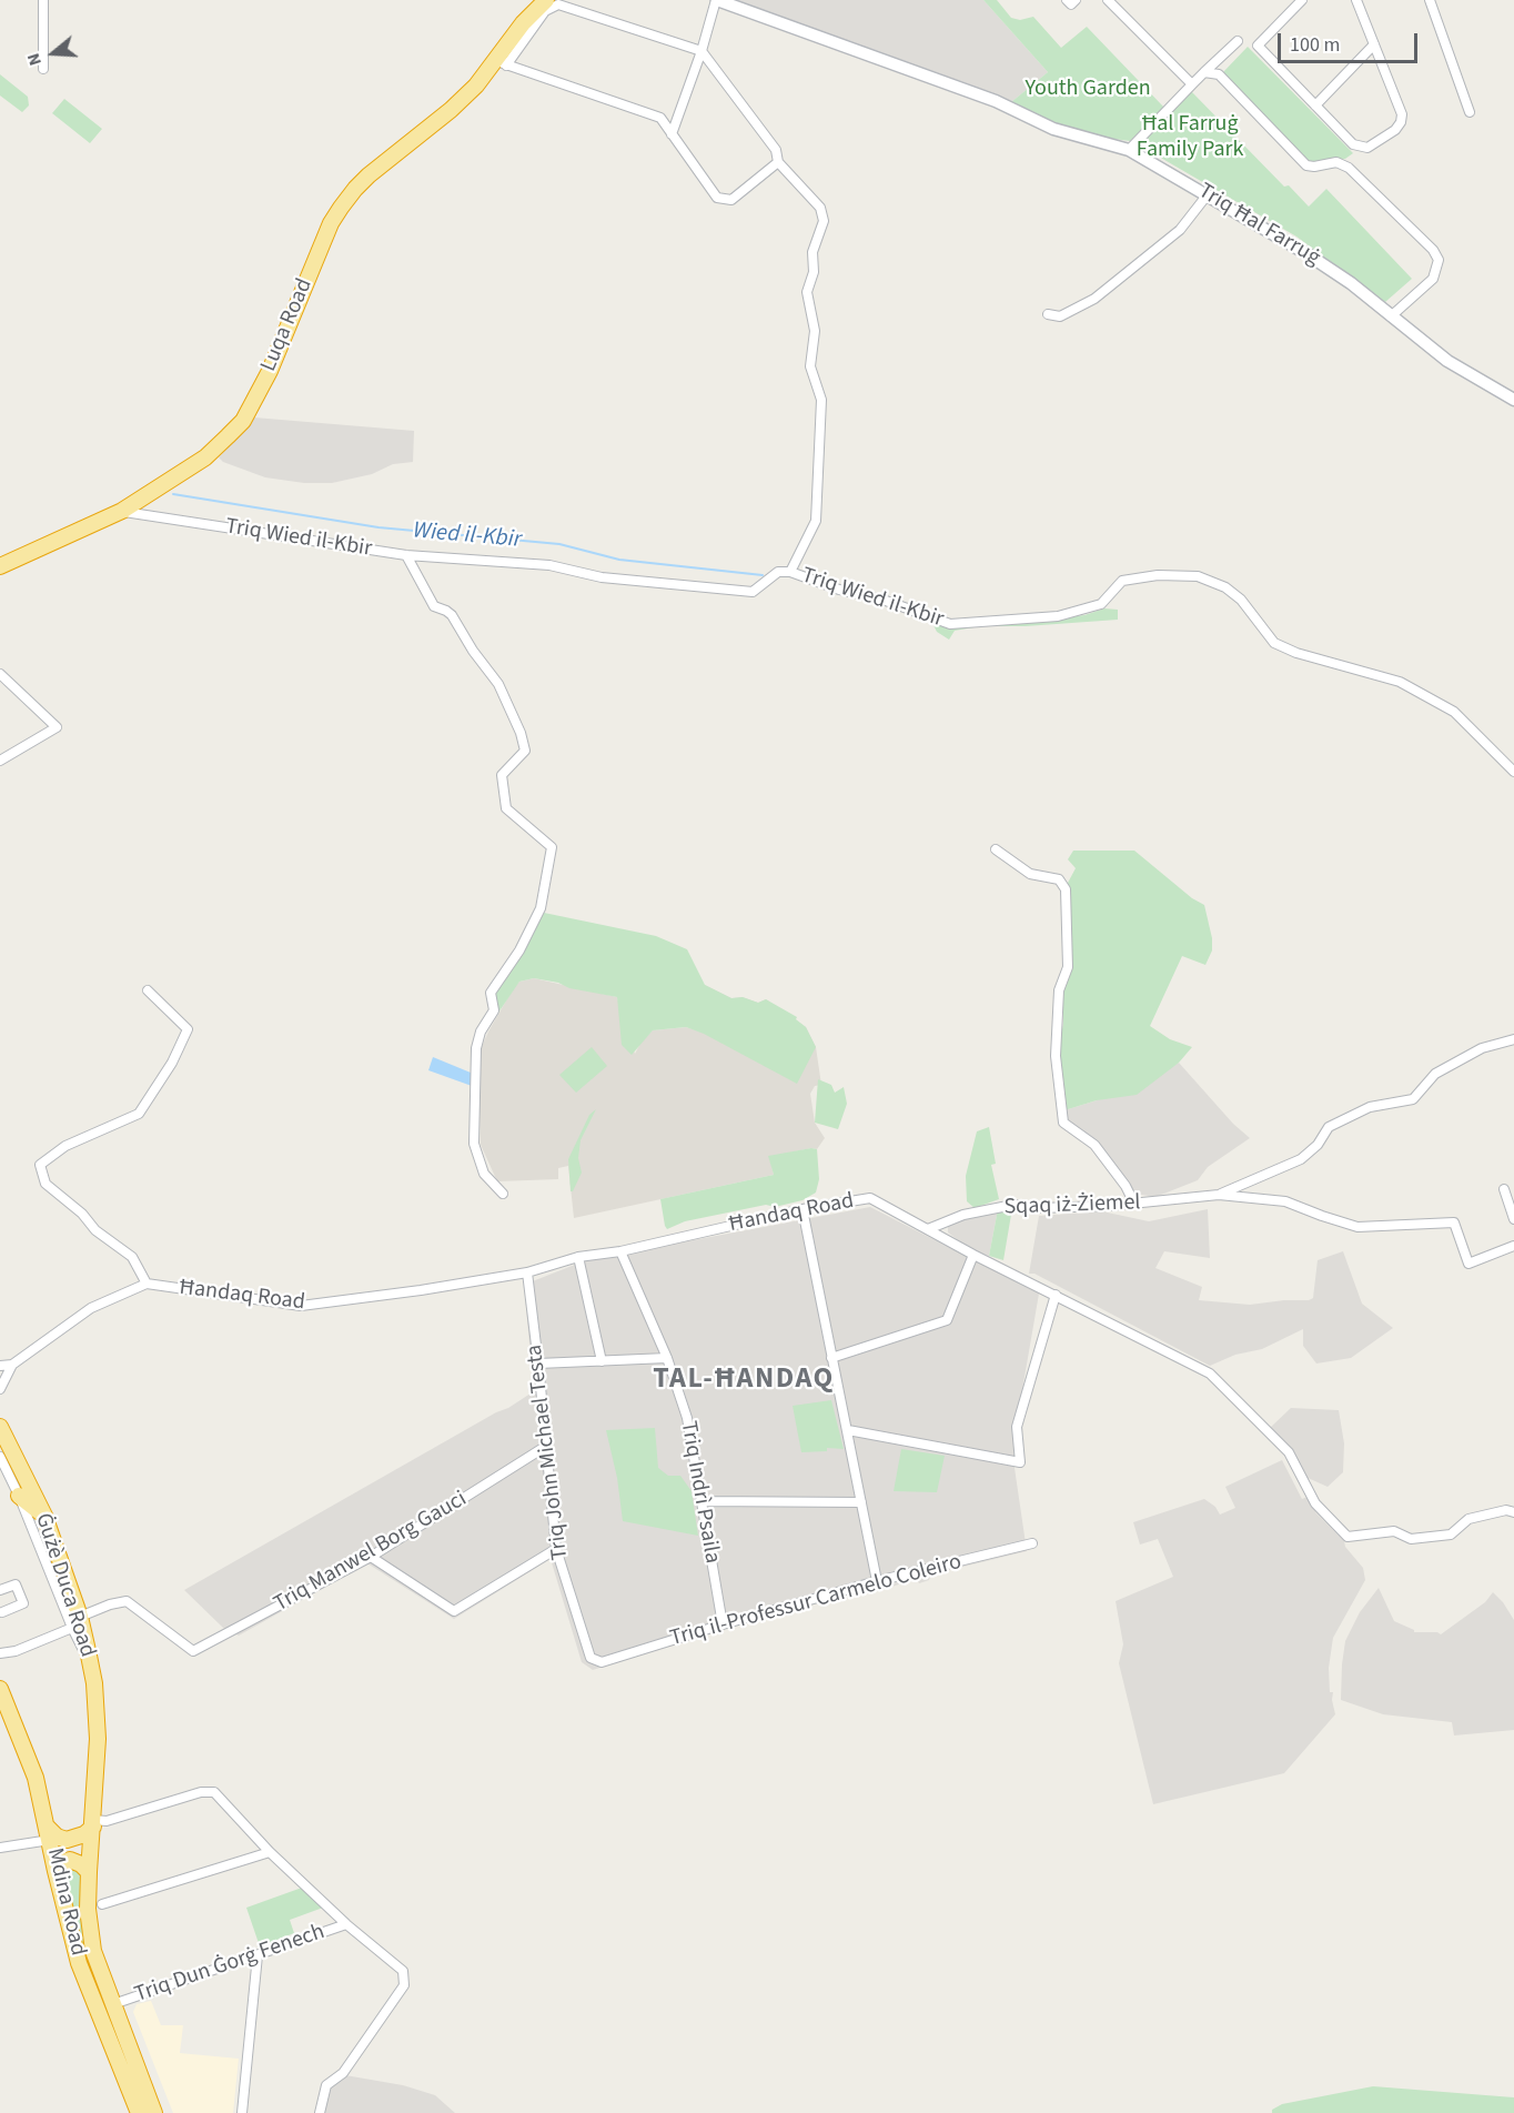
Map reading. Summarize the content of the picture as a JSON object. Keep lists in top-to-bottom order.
{
  "streets": {
    "highway": ["Luqa Road", "Ġużè Duca Road", "Mdina Road"],
    "main road": ["Triq Ħal Farruġ"],
    "street": [
      "Triq Wied il-Kbir",
      "Sqaq iż-Żiemel",
      "Ħandaq Road",
      "Triq John Michael Testa",
      "Triq Indrì Psaila",
      "Triq Manwel Borg Gauci",
      "Triq il-Professur Carmelo Coleiro",
      "Triq Dun Ġorġ Fenech"
    ]
  },
  "crossings": [
    ["Luqa Road", "Triq Wied il-Kbir"],
    ["Sqaq iż-Żiemel", "Ħandaq Road"],
    ["Ħandaq Road", "Triq John Michael Testa"],
    ["Ħandaq Road", "Triq Indrì Psaila"],
    ["Triq John Michael Testa", "Triq Manwel Borg Gauci"],
    ["Triq John Michael Testa", "Triq il-Professur Carmelo Coleiro"],
    ["Triq Indrì Psaila", "Triq il-Professur Carmelo Coleiro"],
    ["Triq Manwel Borg Gauci", "Ġużè Duca Road"],
    ["Ġużè Duca Road", "Mdina Road"],
    ["Mdina Road", "Triq Dun Ġorġ Fenech"]
  ],
  "districts": ["TAL-ĦANDAQ"],
  "water": ["Wied il-Kbir"],
  "parks": ["Youth Garden", "Ħal Farruġ Family Park"],
  "scale_bar": "100 m",
  "north": "left"
}
